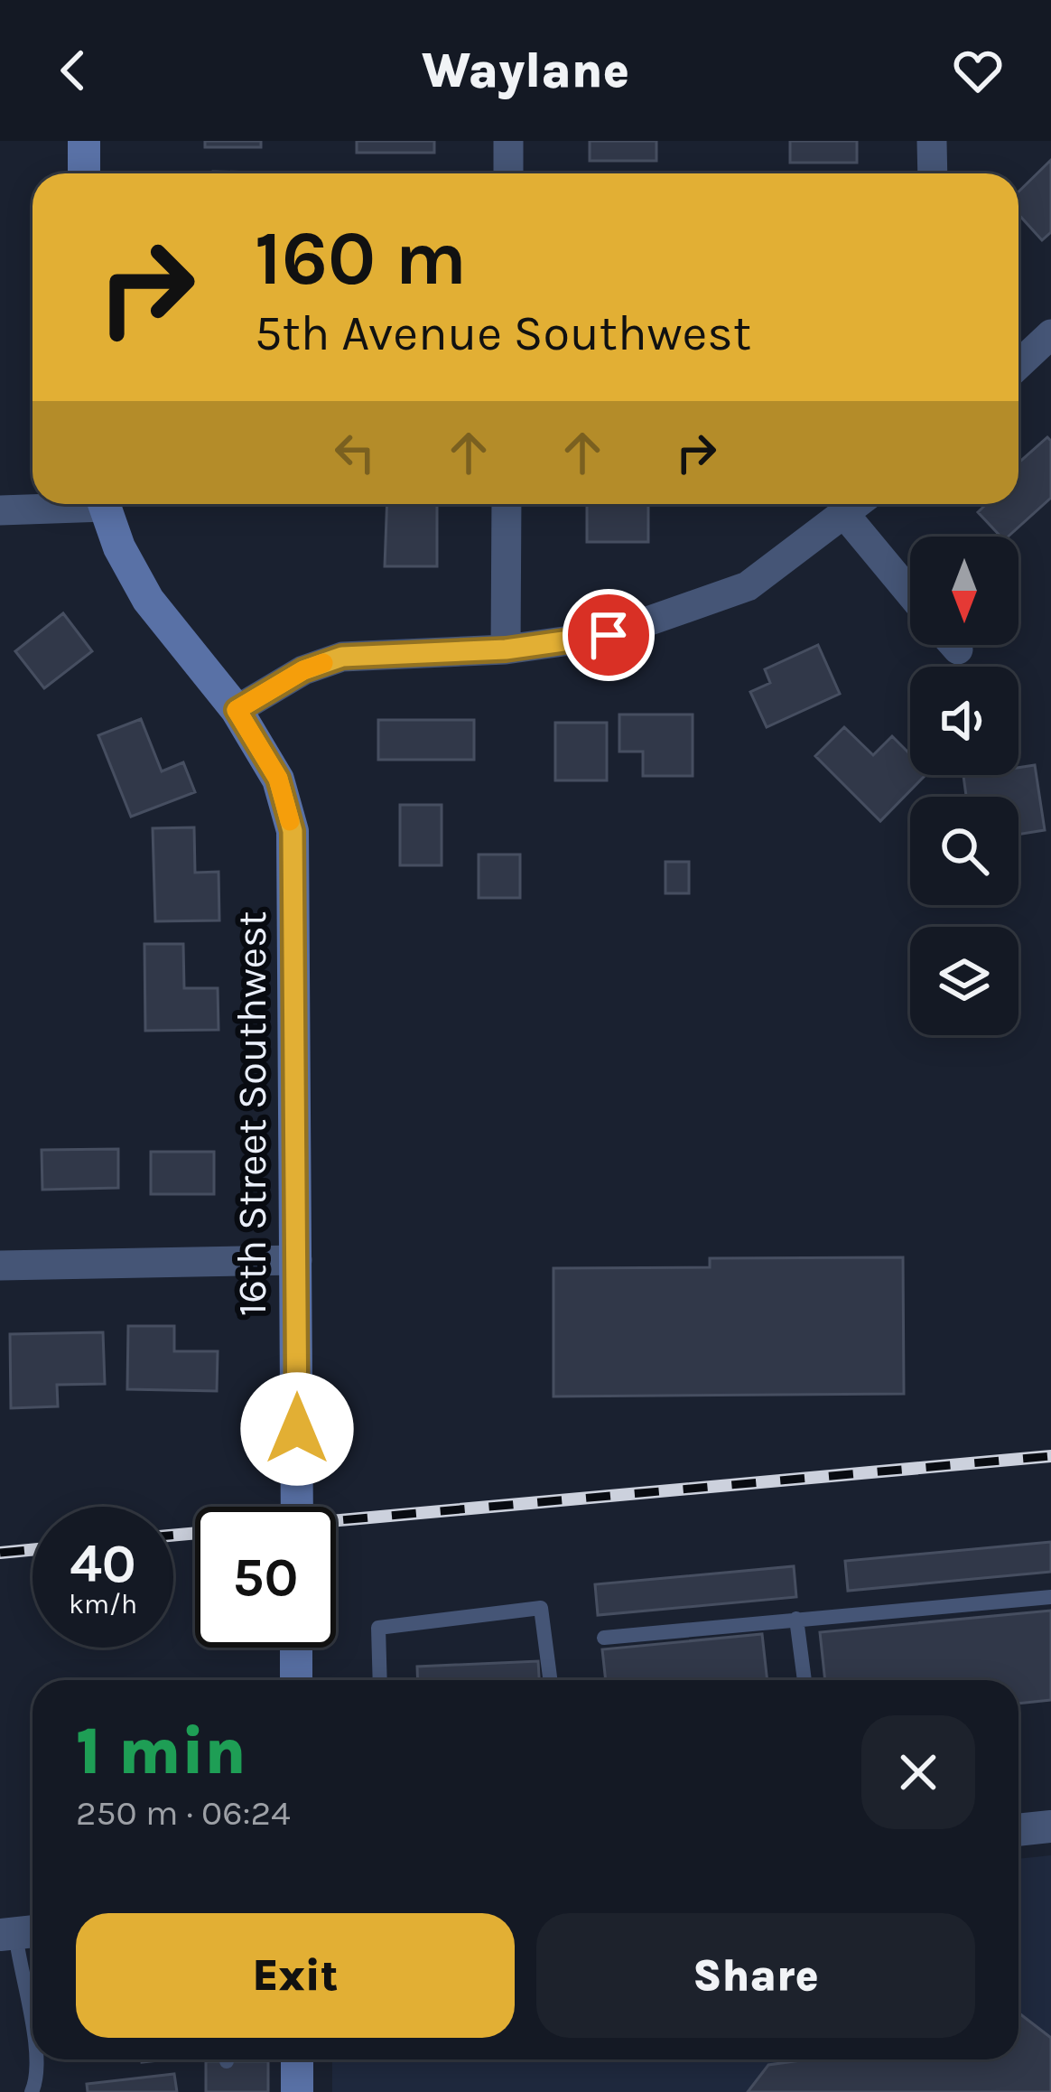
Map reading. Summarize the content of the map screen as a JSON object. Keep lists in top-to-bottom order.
{
  "streets": {
    "main road": ["16th Street Southwest"]
  },
  "north": "bottom",
  "page": {
    "header": "Waylane",
    "turn": ["160 m", "5th Avenue Southwest"],
    "speed": "40 km/h",
    "limit": "50",
    "heading": ["1 min", "250 m · 06:24"],
    "buttons": ["Exit", "Share"]
  }
}
